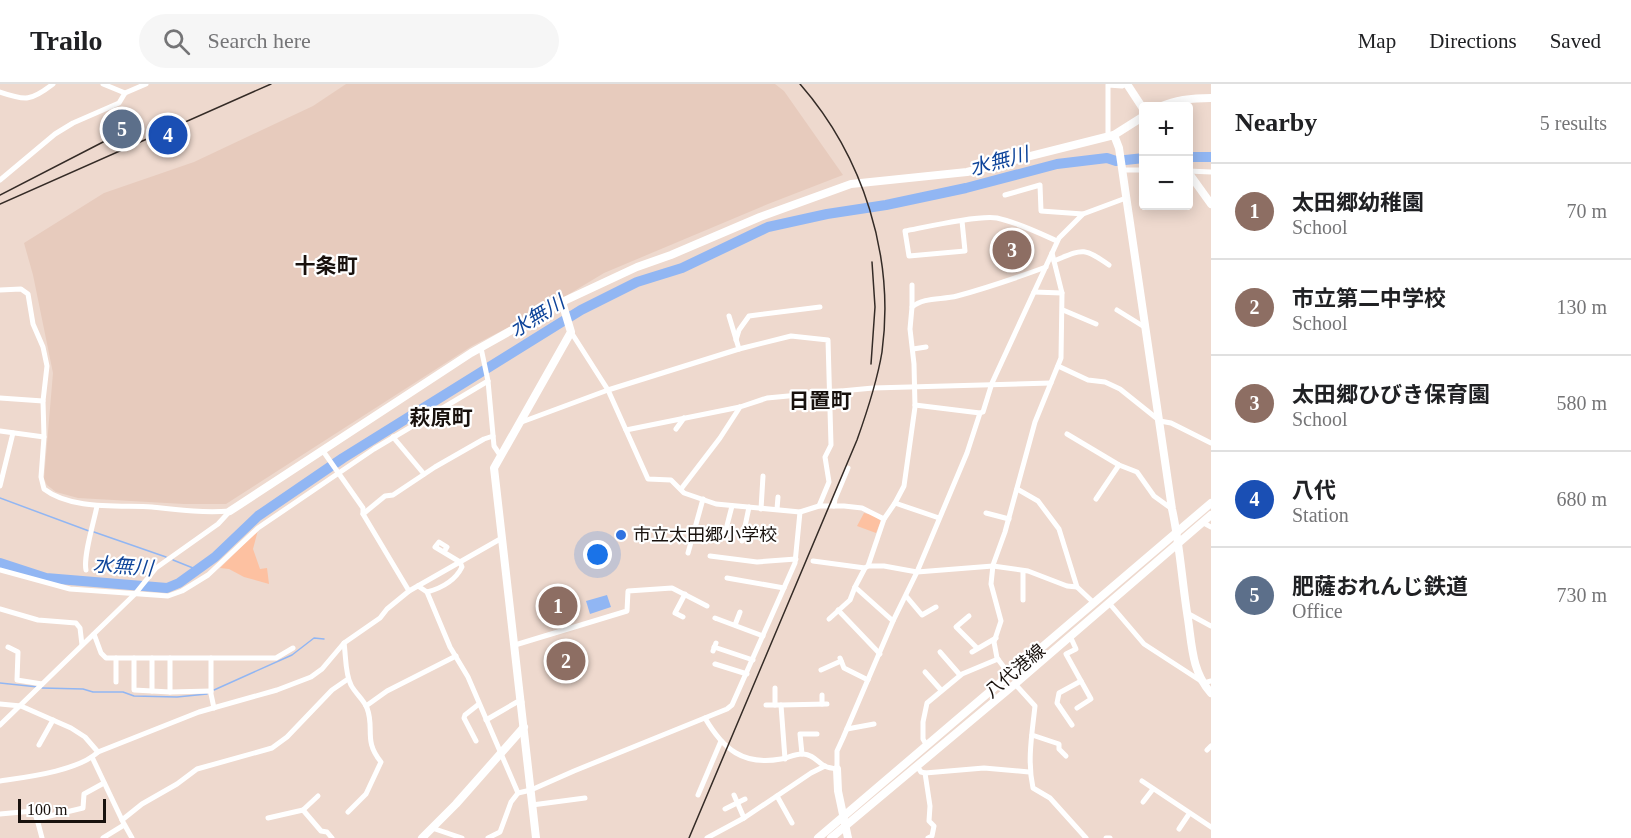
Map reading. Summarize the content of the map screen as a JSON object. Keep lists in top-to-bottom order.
{
  "streets": {
    "street": ["八代港線"]
  },
  "districts": ["十条町", "日置町", "萩原町"],
  "water": ["水無川"],
  "places": ["市立太田郷小学校"],
  "scale_bar": "100 m",
  "page": {
    "header": "Trailo",
    "search": "Search here",
    "nav": ["Map", "Directions", "Saved"],
    "heading": ["Nearby", "5 results"],
    "map_buttons": ["+", "−"],
    "pins": [
      "5",
      "4",
      "3",
      "1",
      "2"
    ],
    "list": [
      {
        "mark": "1",
        "name": "太田郷幼稚園",
        "note": "School",
        "value": "70 m"
      },
      {
        "mark": "2",
        "name": "市立第二中学校",
        "note": "School",
        "value": "130 m"
      },
      {
        "mark": "3",
        "name": "太田郷ひびき保育園",
        "note": "School",
        "value": "580 m"
      },
      {
        "mark": "4",
        "name": "八代",
        "note": "Station",
        "value": "680 m"
      },
      {
        "mark": "5",
        "name": "肥薩おれんじ鉄道",
        "note": "Office",
        "value": "730 m"
      }
    ],
    "scale": "100 m"
  }
}
